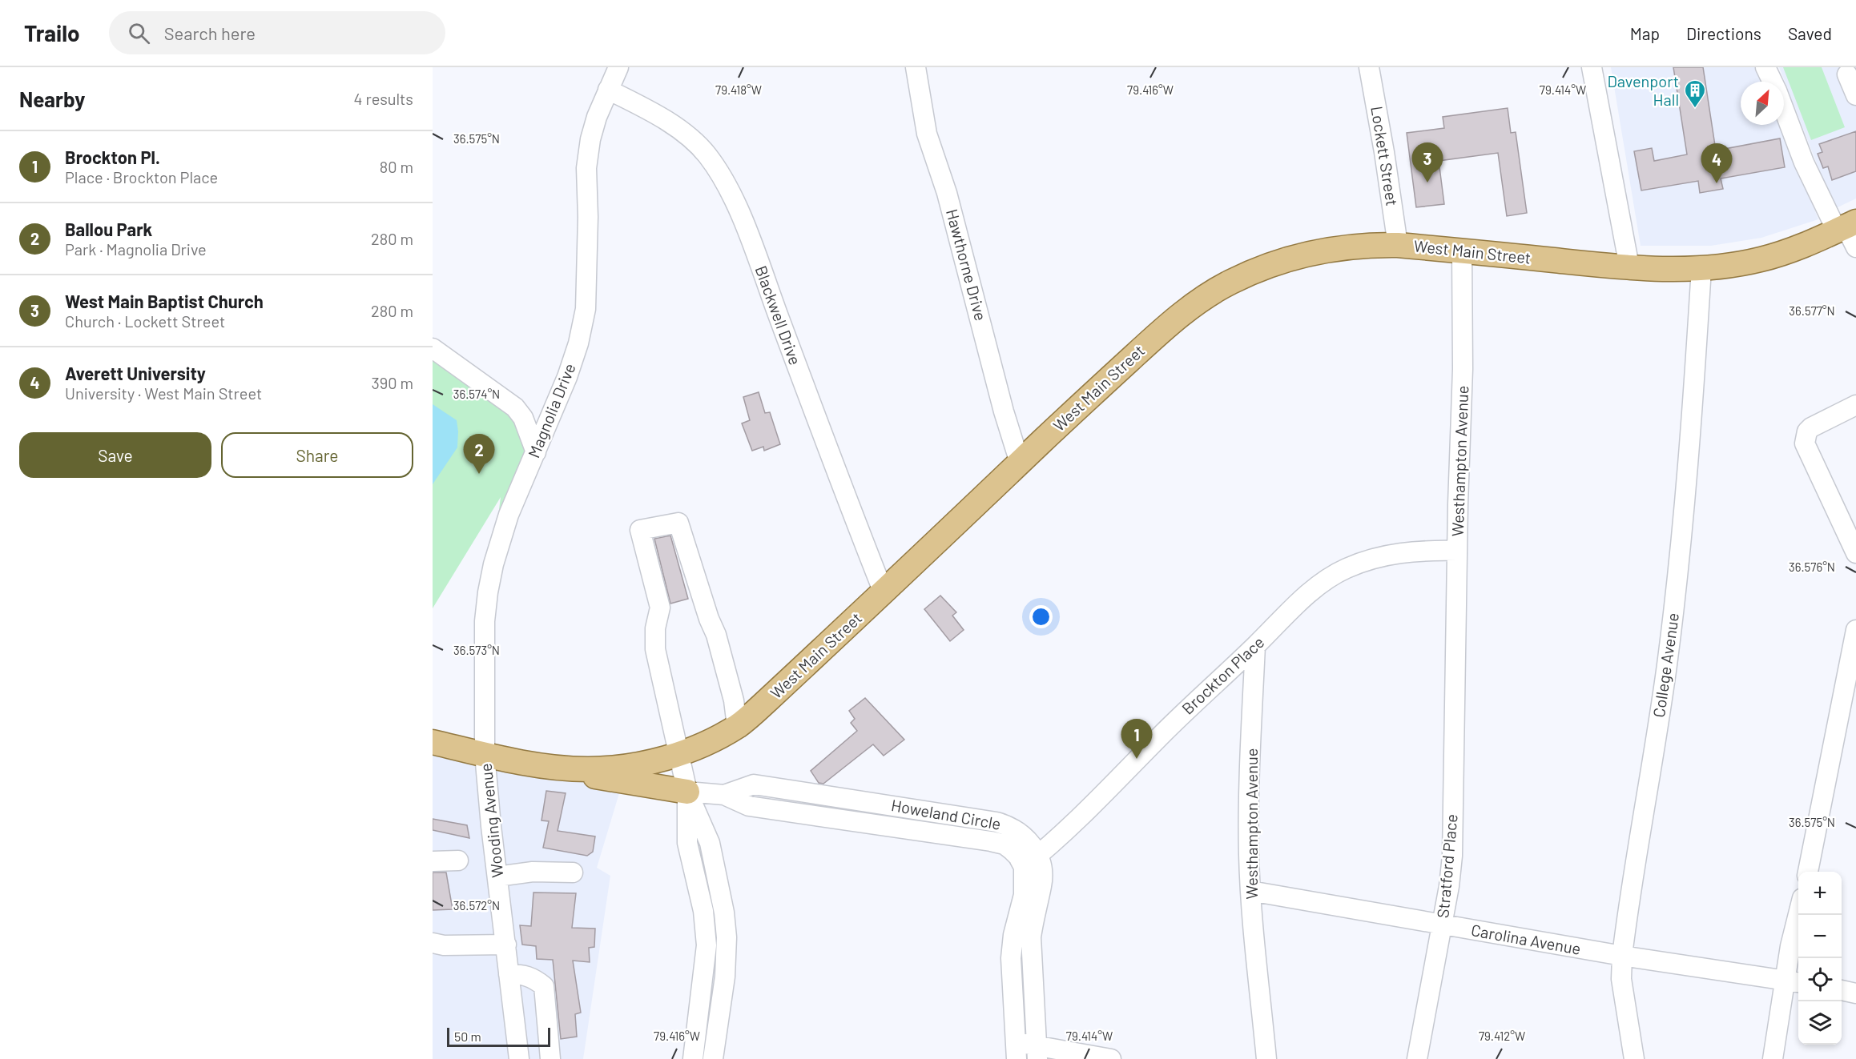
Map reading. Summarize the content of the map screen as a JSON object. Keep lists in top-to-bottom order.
{
  "streets": {
    "main road": ["West Main Street"],
    "street": [
      "Lockett Street",
      "Hawthorne Drive",
      "Blackwell Drive",
      "Magnolia Drive",
      "Westhampton Avenue",
      "College Avenue",
      "Brockton Place",
      "Howeland Circle",
      "Wooding Avenue",
      "Stratford Place",
      "Carolina Avenue"
    ]
  },
  "crossings": [
    ["Lockett Street", "West Main Street"],
    ["West Main Street", "Hawthorne Drive"],
    ["West Main Street", "Blackwell Drive"],
    ["West Main Street", "Magnolia Drive"],
    ["West Main Street", "Westhampton Avenue"],
    ["West Main Street", "College Avenue"],
    ["West Main Street", "Wooding Avenue"],
    ["Blackwell Drive", "Magnolia Drive"],
    ["Magnolia Drive", "Wooding Avenue"],
    ["Westhampton Avenue", "Brockton Place"],
    ["Westhampton Avenue", "Stratford Place"],
    ["Westhampton Avenue", "Carolina Avenue"],
    ["College Avenue", "Carolina Avenue"],
    ["Brockton Place", "Howeland Circle"],
    ["Stratford Place", "Carolina Avenue"]
  ],
  "places": {
    "building": ["Davenport Hall"]
  },
  "scale_bar": "50 m",
  "north": "top right",
  "page": {
    "header": "Trailo",
    "search": "Search here",
    "nav": ["Map", "Directions", "Saved"],
    "heading": ["Nearby", "4 results"],
    "list": [
      {
        "mark": "1",
        "name": "Brockton Pl.",
        "note": "Place · Brockton Place",
        "value": "80 m"
      },
      {
        "mark": "2",
        "name": "Ballou Park",
        "note": "Park · Magnolia Drive",
        "value": "280 m"
      },
      {
        "mark": "3",
        "name": "West Main Baptist Church",
        "note": "Church · Lockett Street",
        "value": "280 m"
      },
      {
        "mark": "4",
        "name": "Averett University",
        "note": "University · West Main Street",
        "value": "390 m"
      }
    ],
    "pins": [
      "3",
      "4",
      "2",
      "1"
    ],
    "buttons": ["Save", "Share"],
    "map_buttons": ["+", "−"],
    "scale": "50 m"
  },
  "coordinates": [
    "79.418°W",
    "79.416°W",
    "79.414°W",
    "36.575°N",
    "36.577°N",
    "36.574°N",
    "36.576°N",
    "36.573°N",
    "36.572°N",
    "79.412°W"
  ]
}
